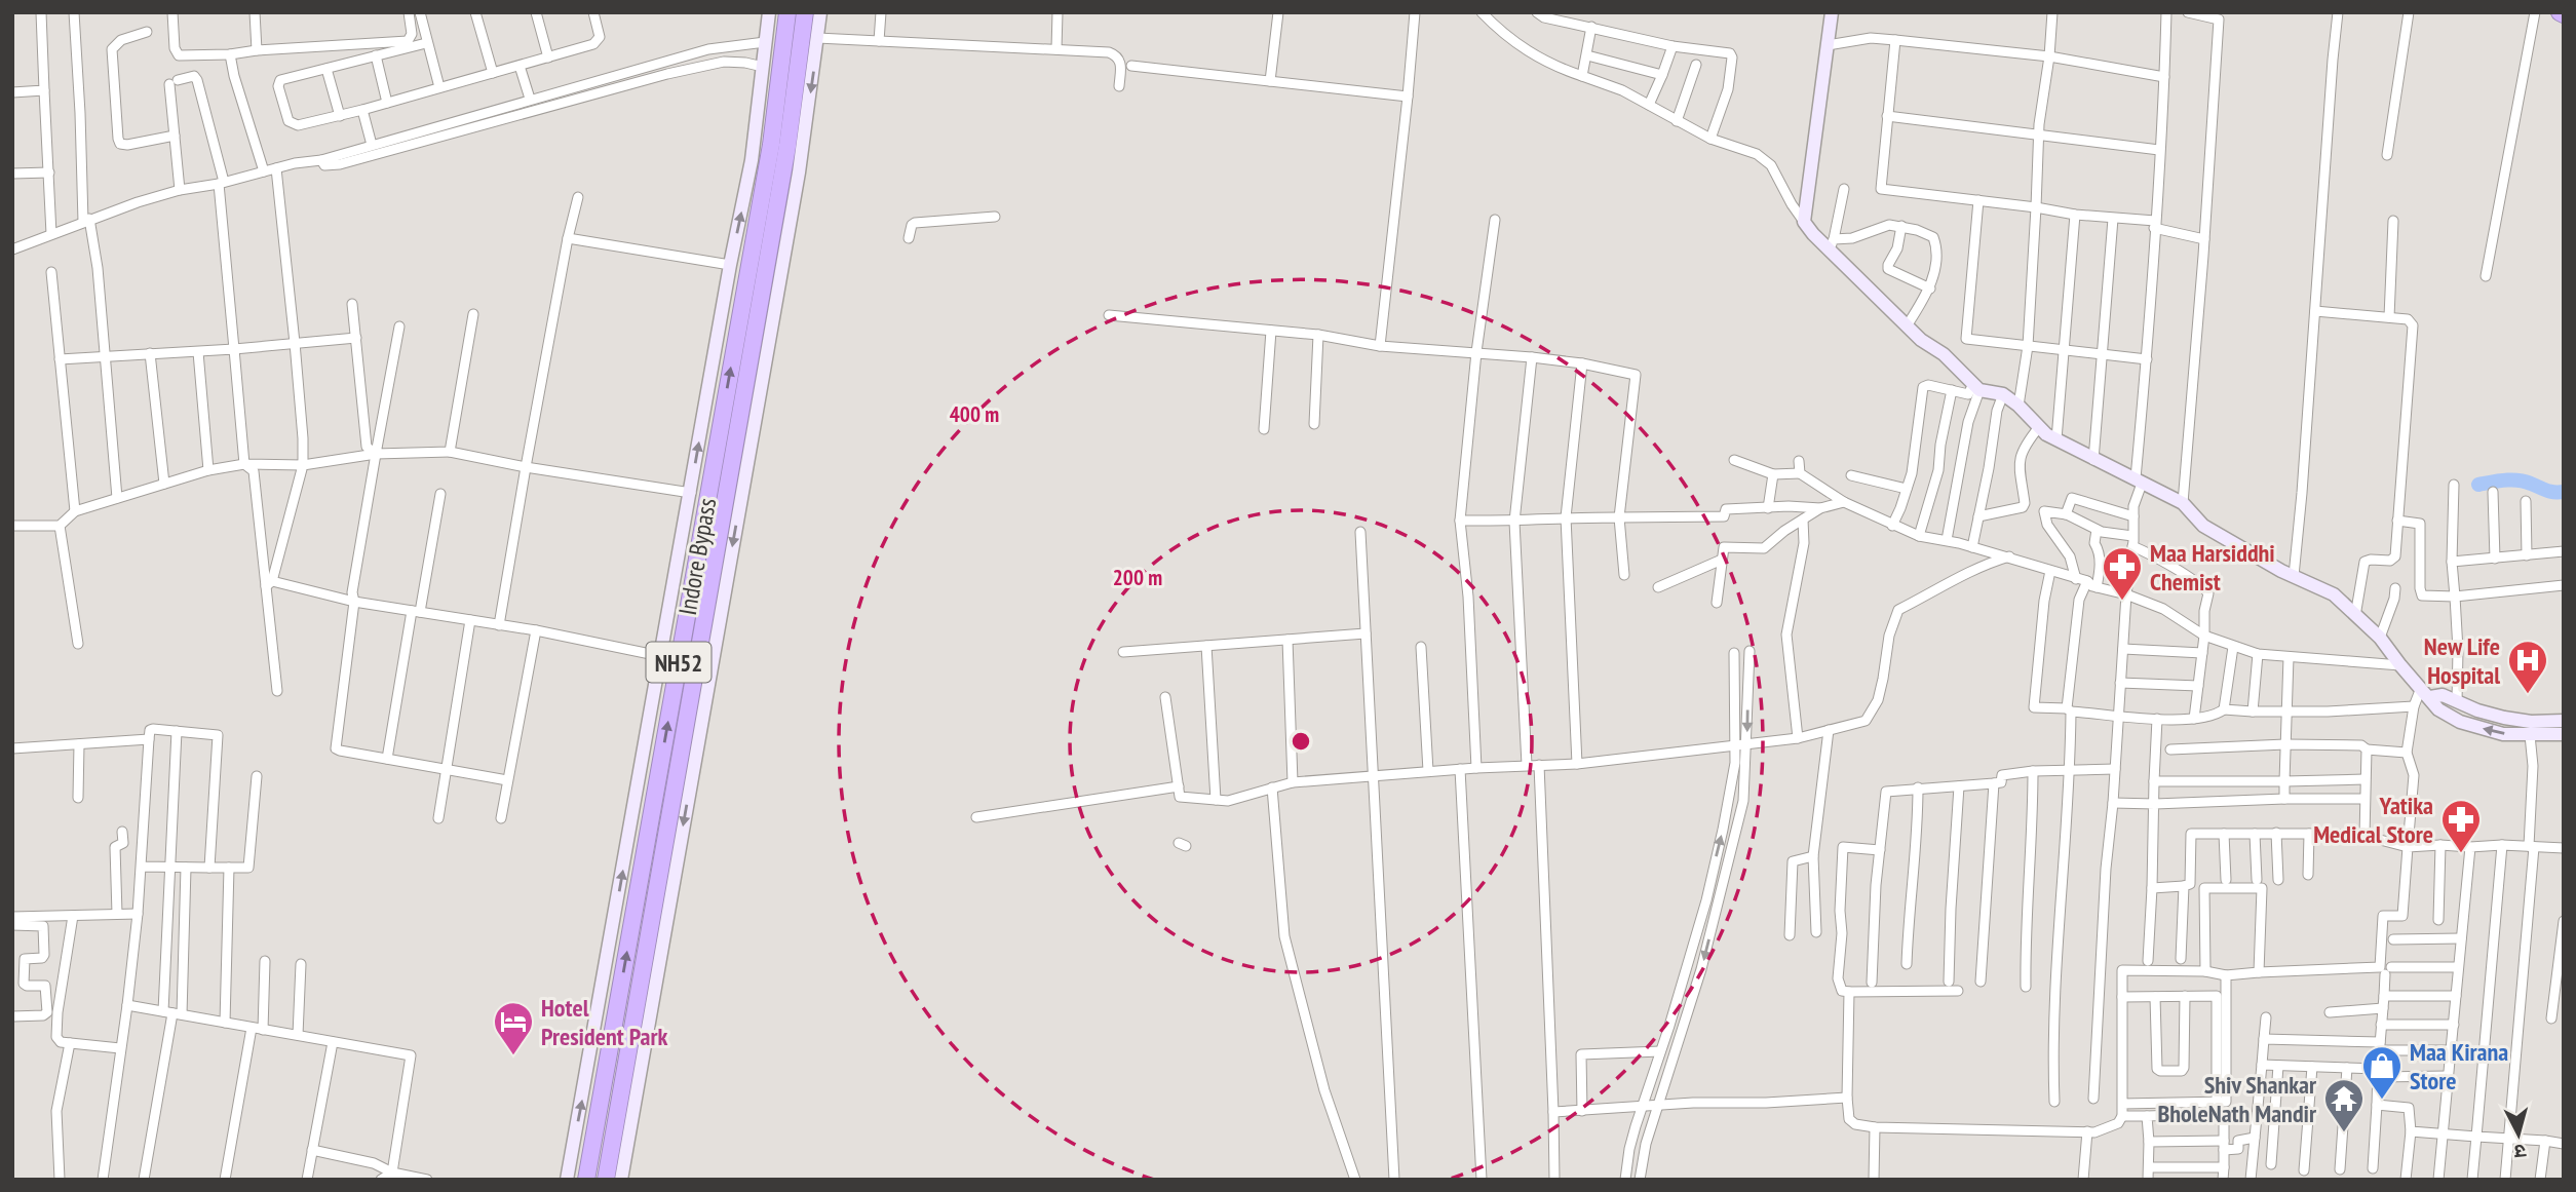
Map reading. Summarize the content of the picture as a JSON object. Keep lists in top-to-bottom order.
{
  "streets": {
    "highway": ["Indore Bypass", "NH52"]
  },
  "crossings": [
    ["Indore Bypass", "NH52"]
  ],
  "places": {
    "pharmacy": ["Maa Harsiddhi Chemist", "Yatika Medical Store"],
    "hospital": ["New Life Hospital"],
    "hotel": ["Hotel President Park"],
    "shop": ["Maa Kirana Store"],
    "temple": ["Shiv Shankar BholeNath Mandir"]
  },
  "north": "bottom",
  "rings": ["400 m", "200 m"]
}
